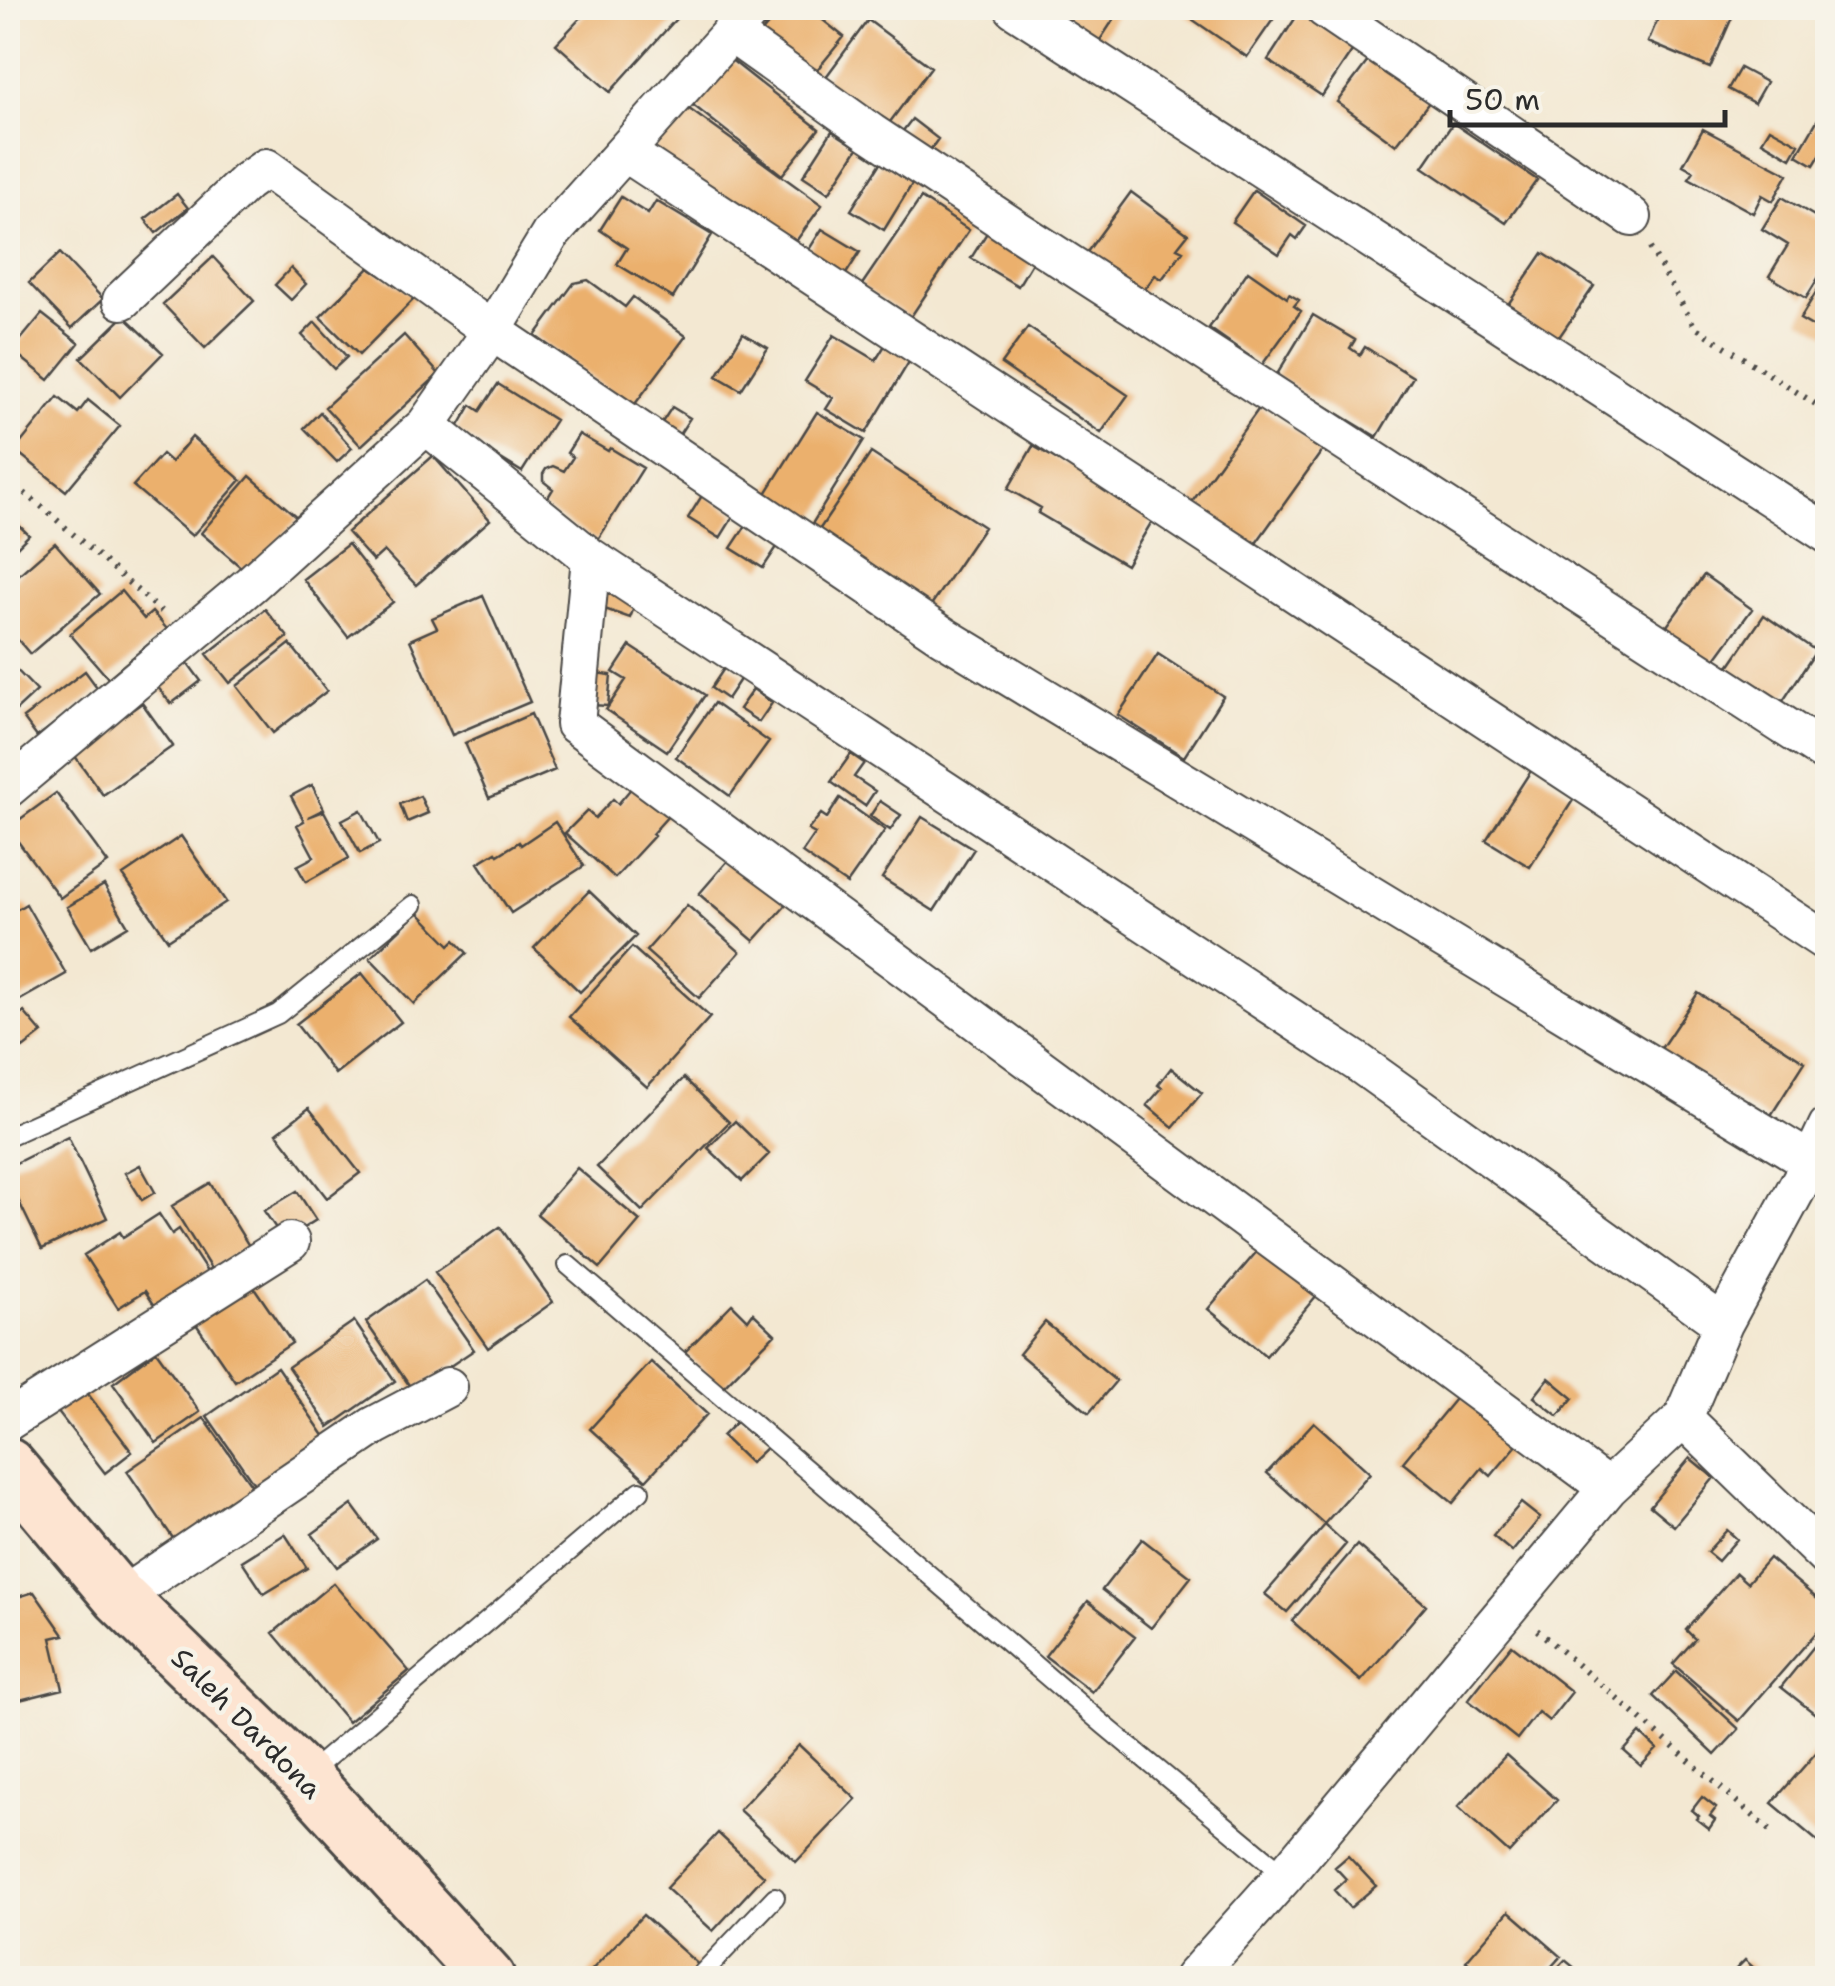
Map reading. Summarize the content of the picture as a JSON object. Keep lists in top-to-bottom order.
{
  "streets": {
    "street": ["Saleh Dardona"]
  },
  "scale_bar": "50 m"
}
